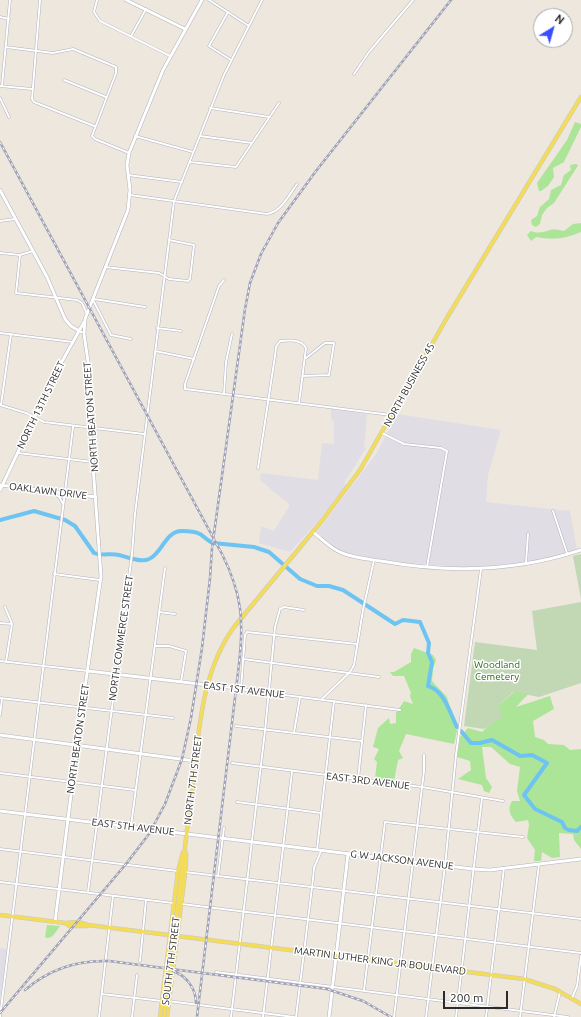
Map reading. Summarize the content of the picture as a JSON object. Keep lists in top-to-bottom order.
{
  "streets": {
    "main road": [
      "NORTH BUSINESS 45",
      "NORTH 7TH STREET",
      "SOUTH 7TH STREET",
      "MARTIN LUTHER KING JR BOULEVARD"
    ],
    "street": [
      "NORTH 13TH STREET",
      "NORTH BEATON STREET",
      "OAKLAWN DRIVE",
      "NORTH COMMERCE STREET",
      "EAST 1ST AVENUE",
      "EAST 3RD AVENUE",
      "EAST 5TH AVENUE",
      "G W JACKSON AVENUE"
    ]
  },
  "crossings": [
    ["NORTH BUSINESS 45", "NORTH 7TH STREET"],
    ["NORTH 13TH STREET", "NORTH BEATON STREET"],
    ["NORTH 13TH STREET", "OAKLAWN DRIVE"],
    ["NORTH BEATON STREET", "OAKLAWN DRIVE"],
    ["NORTH BEATON STREET", "EAST 1ST AVENUE"],
    ["NORTH BEATON STREET", "EAST 5TH AVENUE"],
    ["NORTH BEATON STREET", "MARTIN LUTHER KING JR BOULEVARD"],
    ["NORTH COMMERCE STREET", "EAST 1ST AVENUE"],
    ["NORTH COMMERCE STREET", "EAST 5TH AVENUE"],
    ["EAST 1ST AVENUE", "NORTH 7TH STREET"],
    ["NORTH 7TH STREET", "EAST 5TH AVENUE"],
    ["NORTH 7TH STREET", "SOUTH 7TH STREET"],
    ["EAST 5TH AVENUE", "G W JACKSON AVENUE"]
  ],
  "parks": ["Woodland Cemetery"],
  "scale_bar": "200 m",
  "north": "top right"
}
